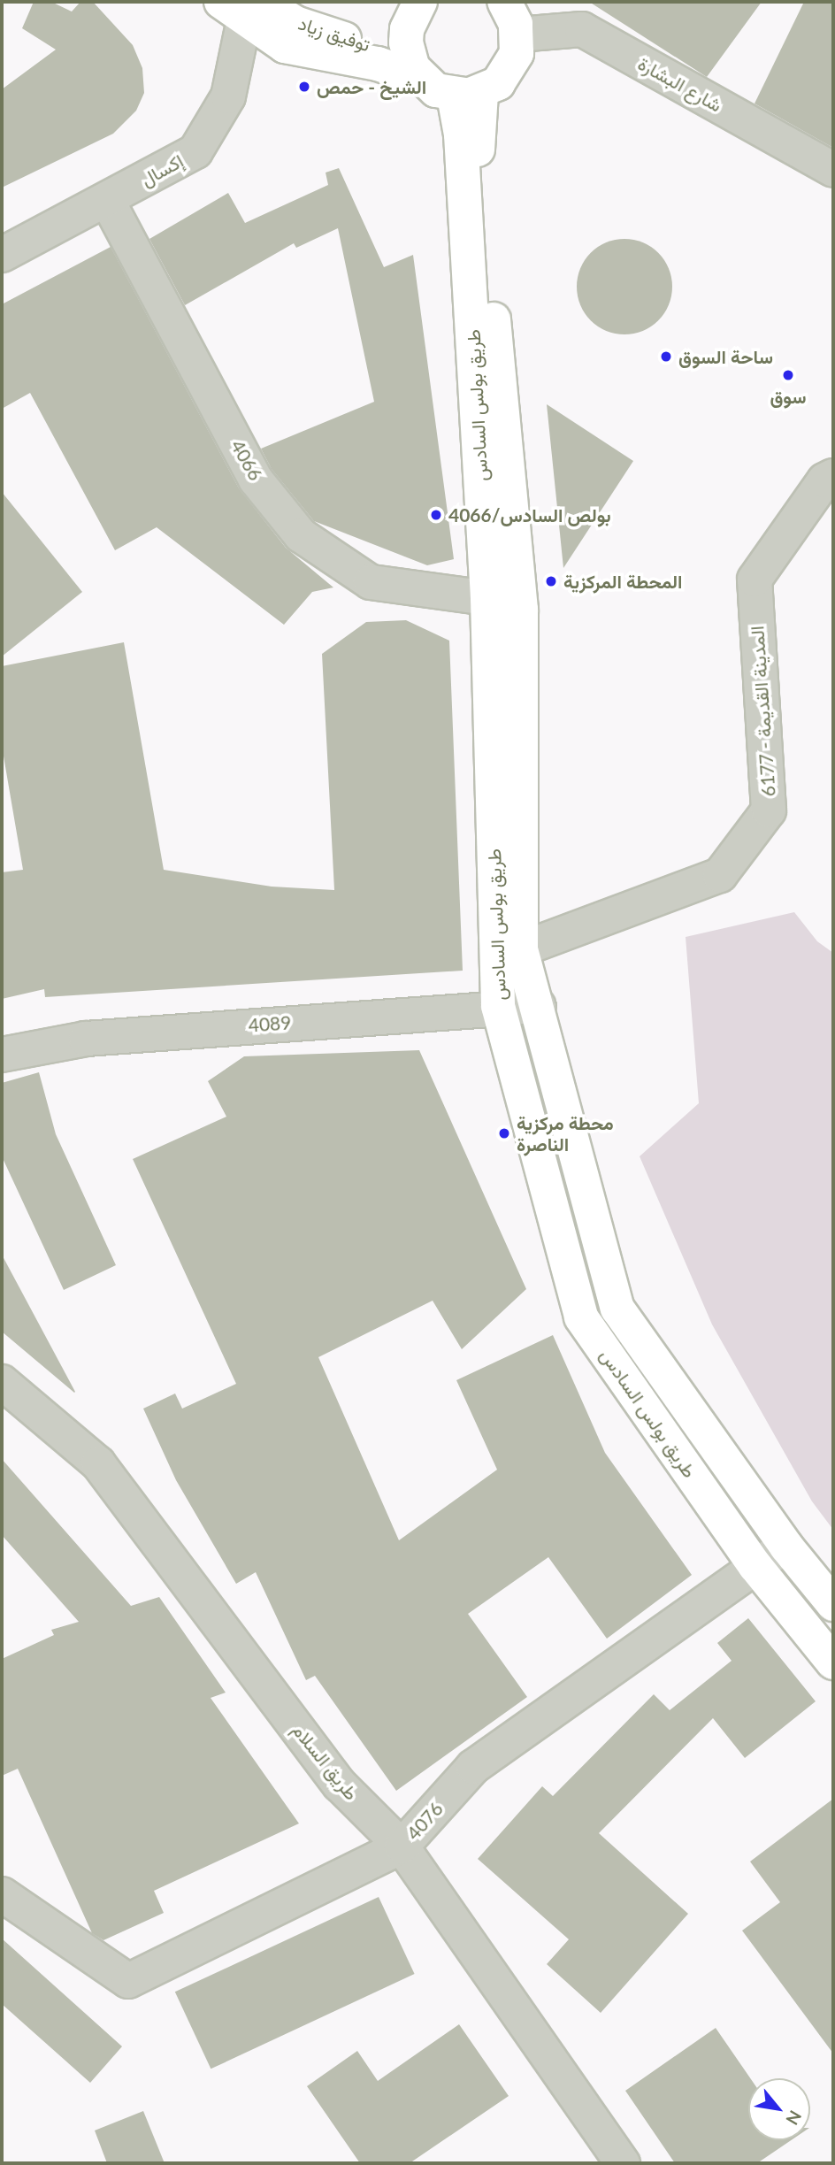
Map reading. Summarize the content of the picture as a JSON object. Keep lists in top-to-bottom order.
{
  "streets": {
    "street": [
      "توفيق زياد",
      "شارع البشارة",
      "إكسال",
      "طريق بولس السادس",
      "4066",
      "المدينة القديمة - 6177",
      "4089",
      "طريق السلام",
      "4076"
    ]
  },
  "crossings": [
    ["توفيق زياد", "إكسال"],
    ["توفيق زياد", "طريق بولس السادس"],
    ["إكسال", "4066"],
    ["طريق بولس السادس", "4066"],
    ["طريق بولس السادس", "المدينة القديمة - 6177"],
    ["طريق بولس السادس", "4089"],
    ["طريق بولس السادس", "4076"],
    ["طريق السلام", "4076"]
  ],
  "places": [
    "الشيخ - حمص",
    "ساحة السوق",
    "سوق",
    "بولص السادس/4066",
    "المحطة المركزية",
    "محطة مركزية الناصرة"
  ],
  "north": "bottom right"
}
